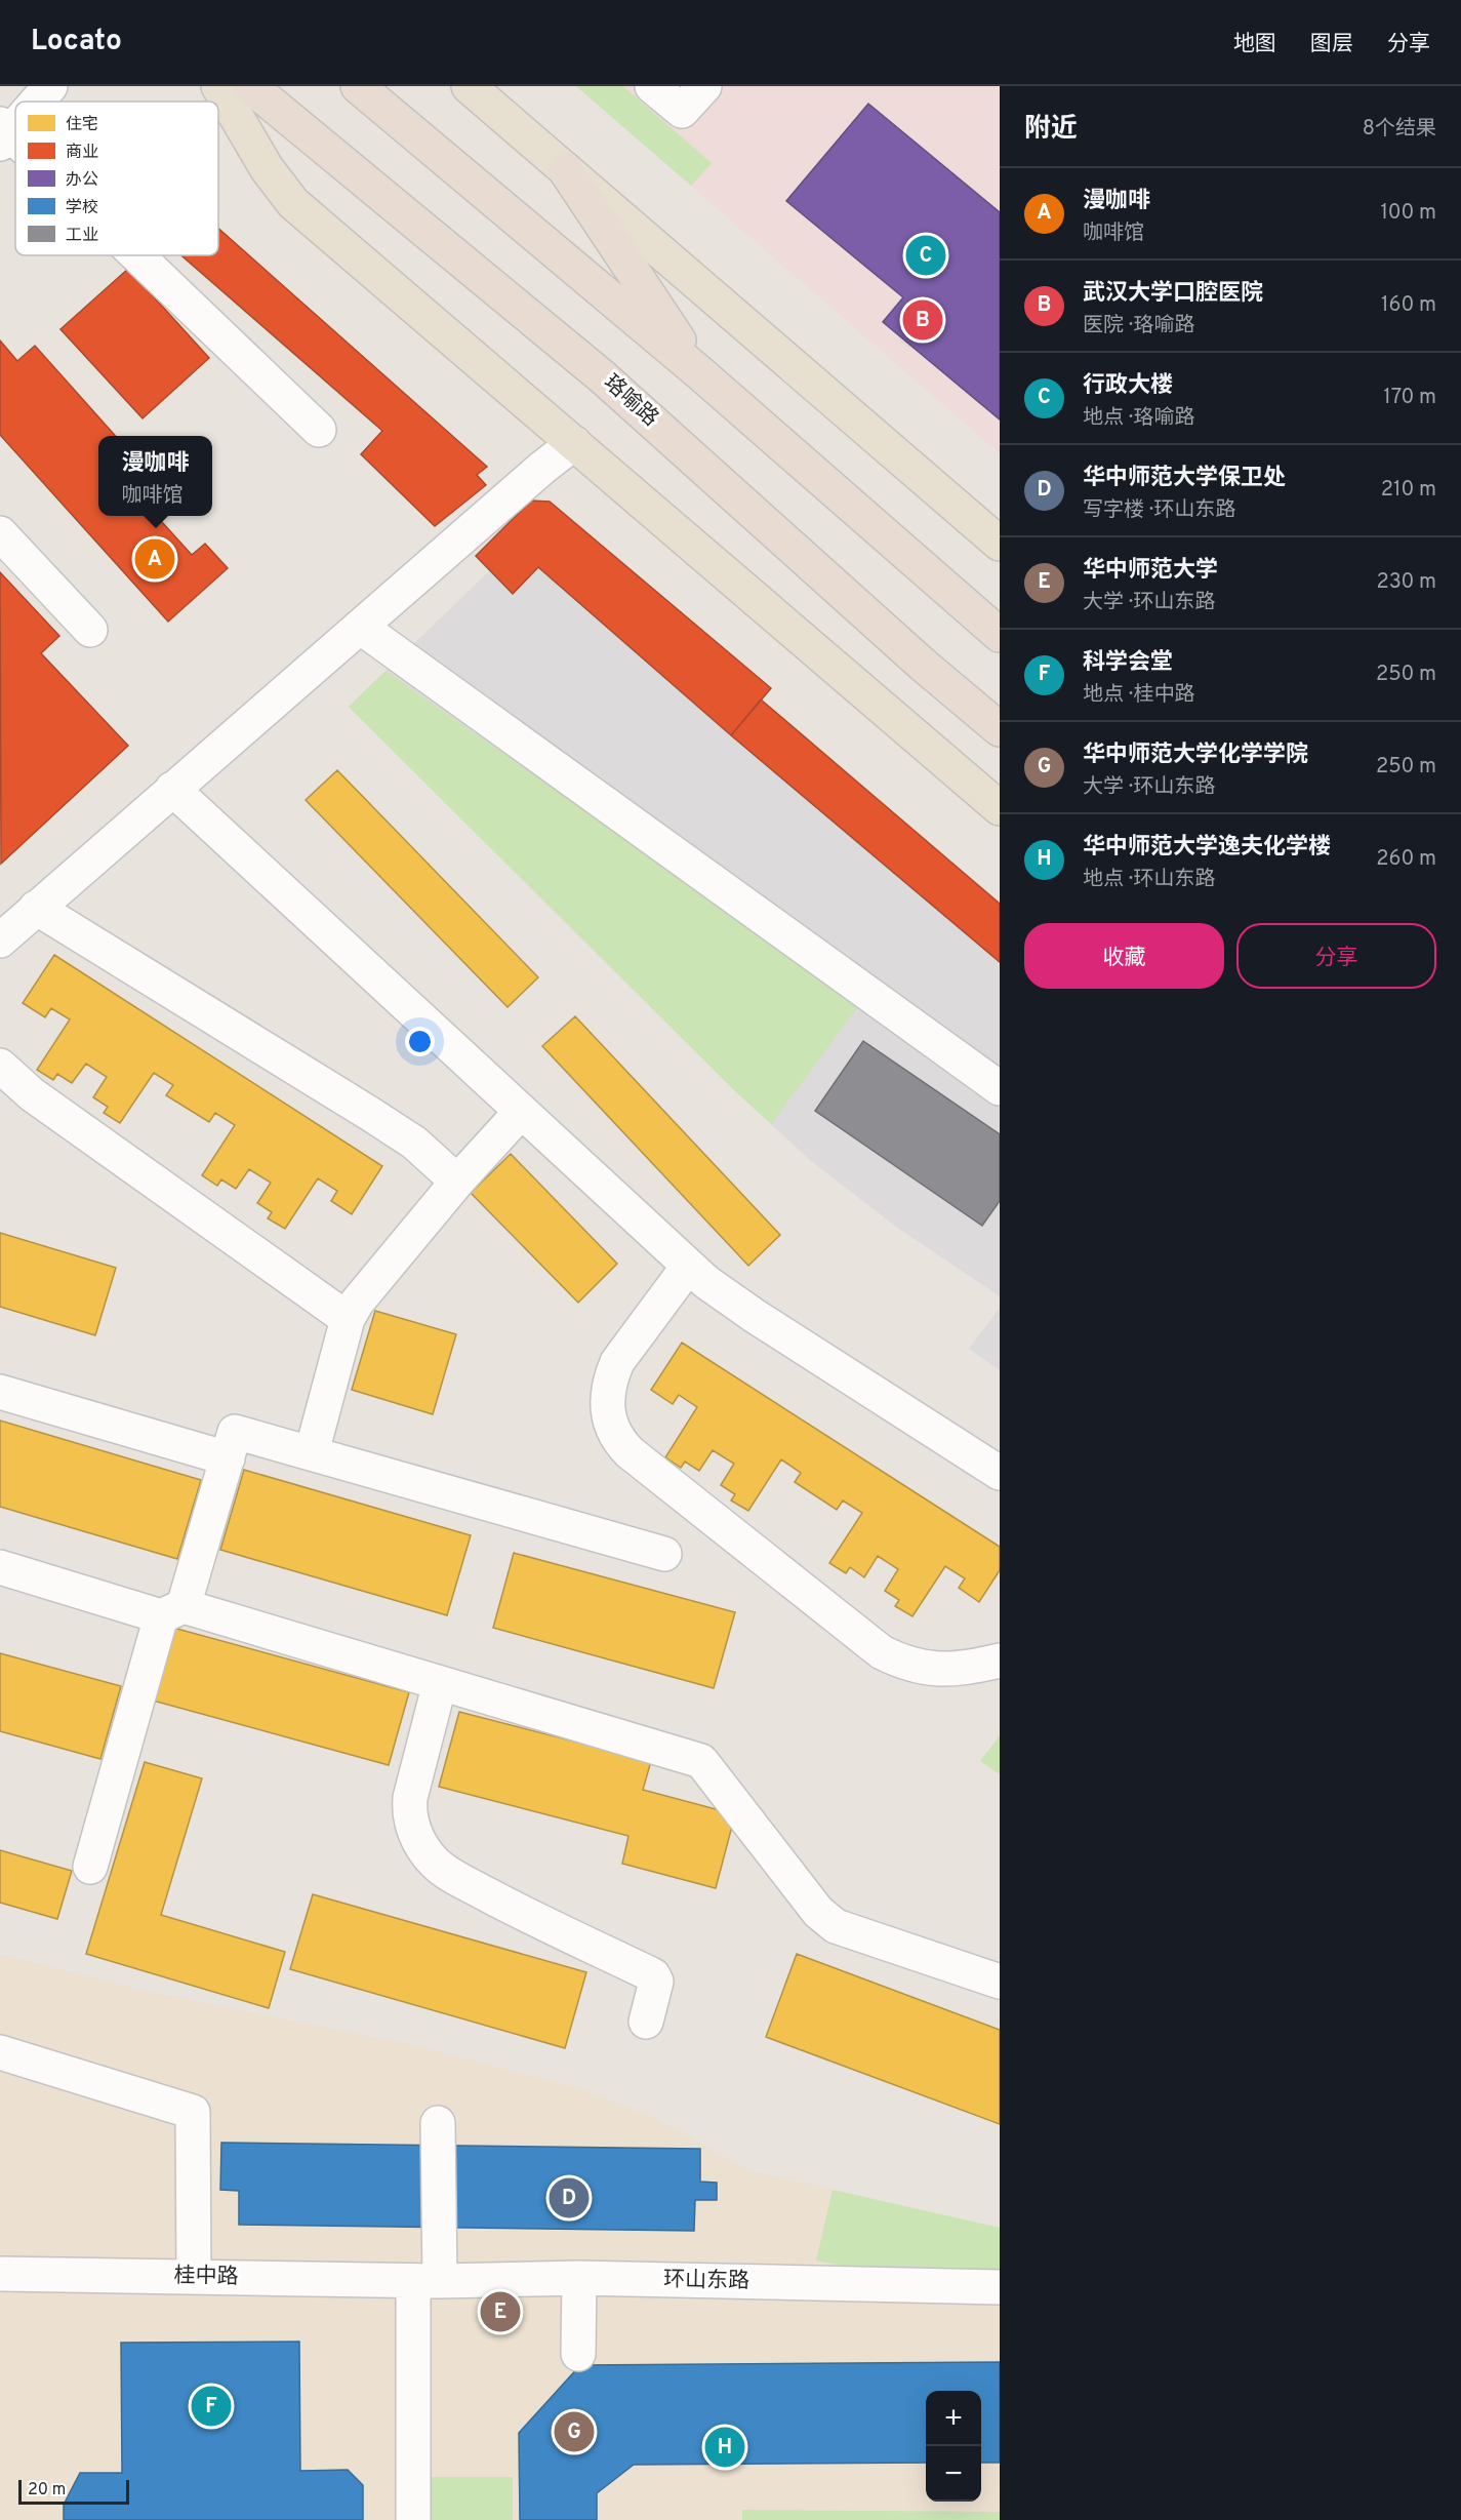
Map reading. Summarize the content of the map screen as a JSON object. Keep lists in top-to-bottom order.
{
  "streets": {
    "highway": ["珞喻路"],
    "street": ["桂中路", "环山东路"]
  },
  "crossings": [
    ["桂中路", "环山东路"]
  ],
  "legend": [
    "住宅",
    "商业",
    "办公",
    "学校",
    "工业"
  ],
  "scale_bar": "20 m",
  "page": {
    "header": "Locato",
    "nav": ["地图", "图层", "分享"],
    "heading": ["附近", "8个结果"],
    "list": [
      {
        "mark": "A",
        "name": "漫咖啡",
        "note": "咖啡馆",
        "value": "100 m"
      },
      {
        "mark": "B",
        "name": "武汉大学口腔医院",
        "note": "医院 · 珞喻路",
        "value": "160 m"
      },
      {
        "mark": "C",
        "name": "行政大楼",
        "note": "地点 · 珞喻路",
        "value": "170 m"
      },
      {
        "mark": "D",
        "name": "华中师范大学保卫处",
        "note": "写字楼 · 环山东路",
        "value": "210 m"
      },
      {
        "mark": "E",
        "name": "华中师范大学",
        "note": "大学 · 环山东路",
        "value": "230 m"
      },
      {
        "mark": "F",
        "name": "科学会堂",
        "note": "地点 · 桂中路",
        "value": "250 m"
      },
      {
        "mark": "G",
        "name": "华中师范大学化学学院",
        "note": "大学 · 环山东路",
        "value": "250 m"
      },
      {
        "mark": "H",
        "name": "华中师范大学逸夫化学楼",
        "note": "地点 · 环山东路",
        "value": "260 m"
      }
    ],
    "pins": [
      "C",
      "B",
      "A",
      "D",
      "E",
      "F",
      "G",
      "H"
    ],
    "popup": ["漫咖啡", "咖啡馆"],
    "buttons": ["收藏", "分享"],
    "map_buttons": ["+", "−"],
    "scale": "20 m"
  }
}
